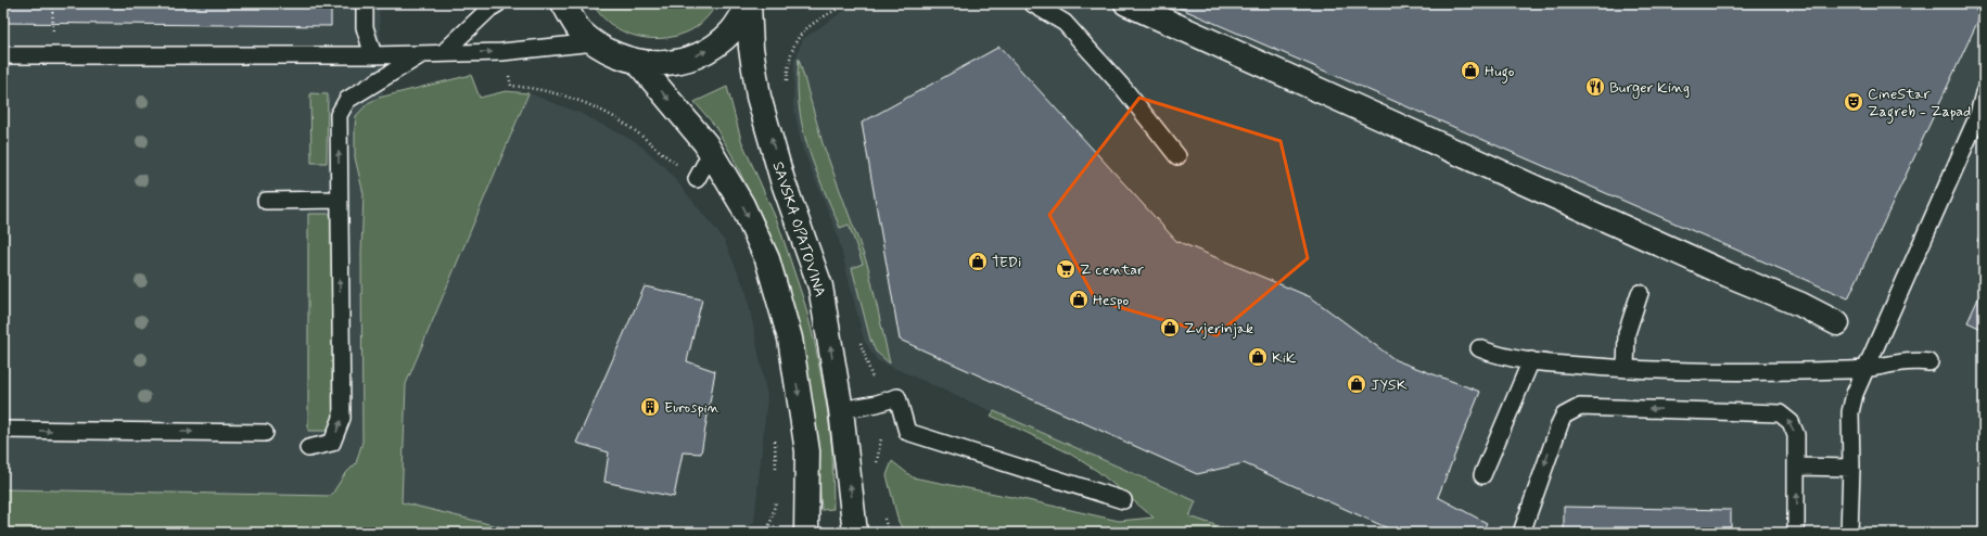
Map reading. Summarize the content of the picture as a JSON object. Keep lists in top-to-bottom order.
{
  "streets": {
    "street": ["SAVSKA OPATOVINA"]
  },
  "places": {
    "shop": [
      "Hugo",
      "TEDi",
      "Hespo",
      "Zvjerinjak",
      "KiK",
      "JYSK"
    ],
    "restaurant": ["Burger King"],
    "theatre": ["CineStar Zagreb - Zapad"],
    "supermarket": ["Z centar"],
    "building": ["Eurospin"]
  }
}
